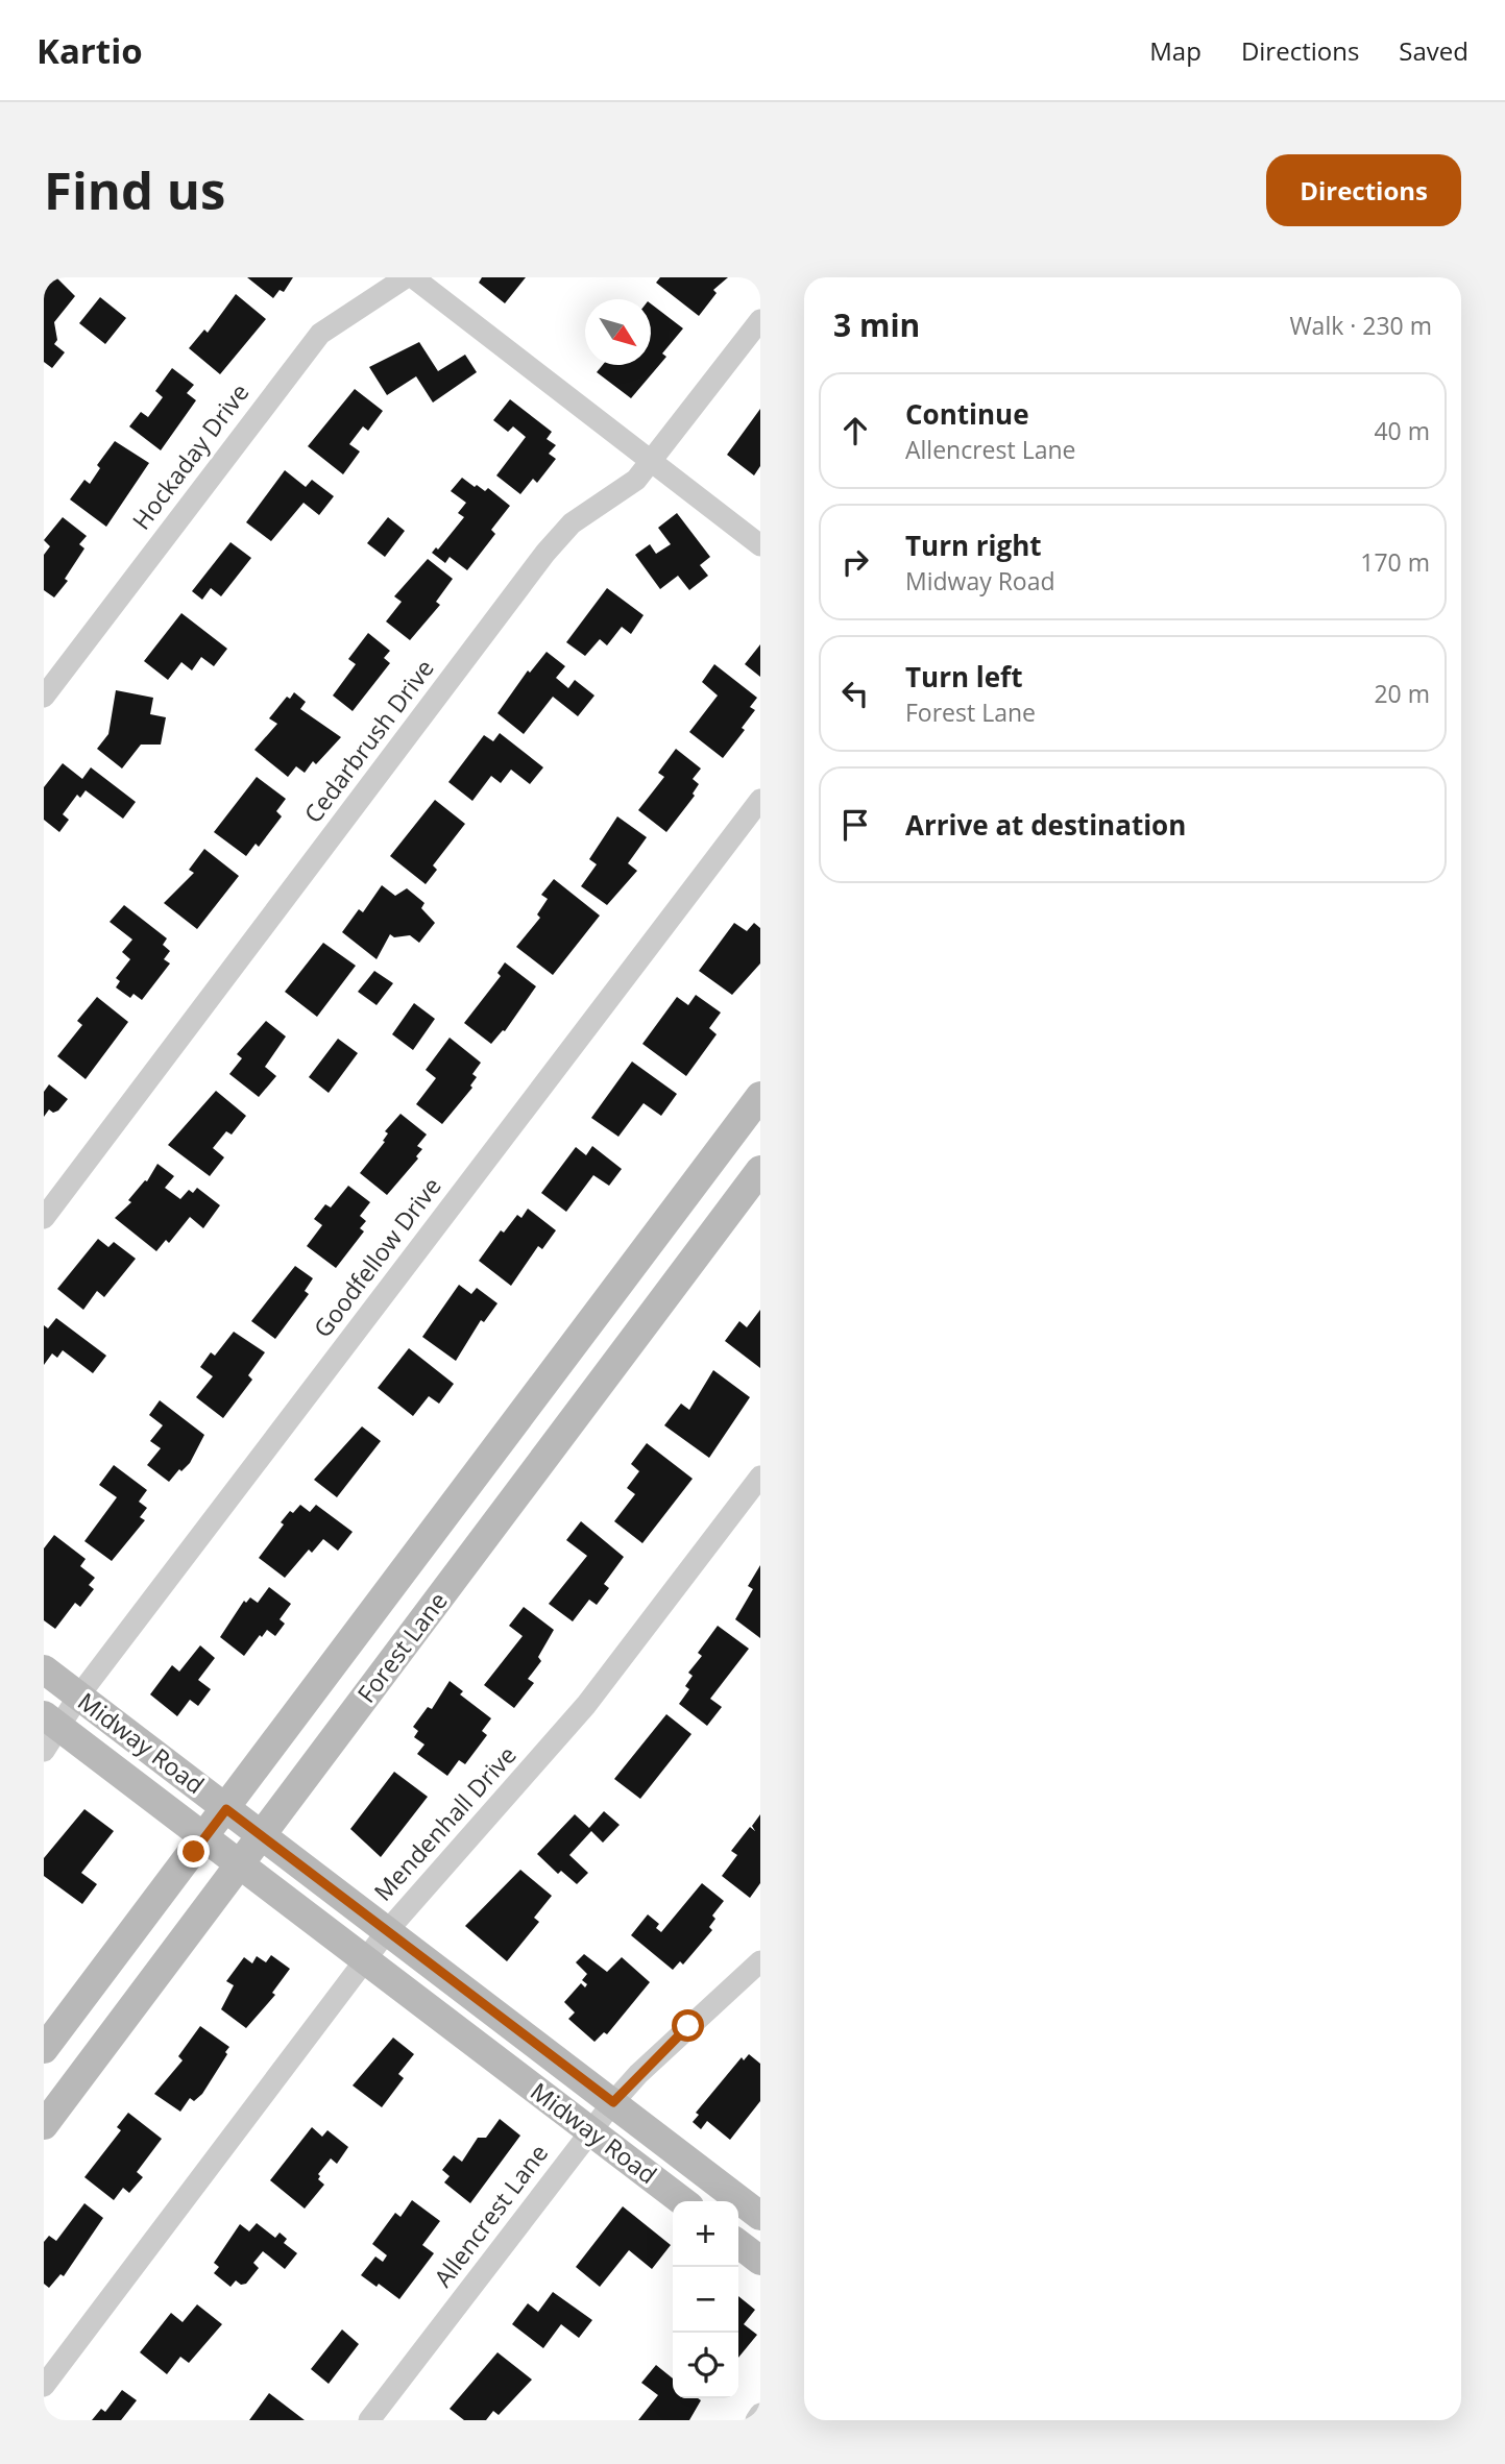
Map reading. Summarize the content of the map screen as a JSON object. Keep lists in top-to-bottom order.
{
  "streets": {
    "main road": ["Forest Lane", "Midway Road"],
    "street": [
      "Hockaday Drive",
      "Cedarbrush Drive",
      "Goodfellow Drive",
      "Mendenhall Drive",
      "Allencrest Lane"
    ]
  },
  "crossings": [
    ["Goodfellow Drive", "Midway Road"],
    ["Forest Lane", "Midway Road"],
    ["Midway Road", "Mendenhall Drive"],
    ["Midway Road", "Allencrest Lane"]
  ],
  "north": "bottom right",
  "page": {
    "header": "Kartio",
    "nav": ["Map", "Directions", "Saved"],
    "buttons": "Directions",
    "title": "Find us",
    "heading": ["3 min", "Walk · 230 m"],
    "list": [
      ["Continue", "Allencrest Lane", "40 m"],
      ["Turn right", "Midway Road", "170 m"],
      ["Turn left", "Forest Lane", "20 m"],
      "Arrive at destination"
    ],
    "map_buttons": ["+", "−"]
  }
}
